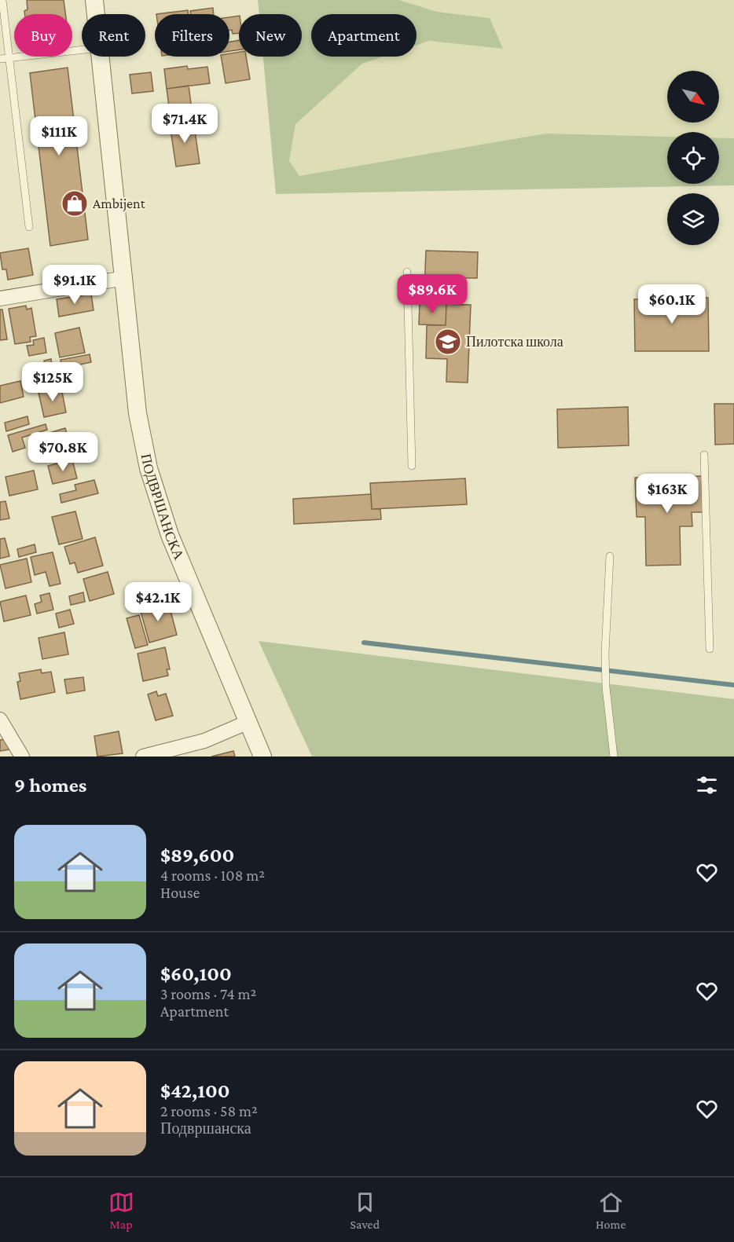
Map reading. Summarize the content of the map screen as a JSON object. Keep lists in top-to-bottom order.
{
  "streets": {
    "street": ["ПОДВРШАНСКА"]
  },
  "places": {
    "shop": ["Ambijent"],
    "school or university": ["Пилотска школа"]
  },
  "north": "bottom right",
  "page": {
    "chip": [
      "Buy",
      "Rent",
      "Filters",
      "New",
      "Apartment"
    ],
    "price": [
      "$71.4K",
      "$111K",
      "$91.1K",
      "$89.6K",
      "$60.1K",
      "$125K",
      "$70.8K",
      "$163K",
      "$42.1K"
    ],
    "heading": "9 homes",
    "list": [
      {
        "name": "$89,600",
        "note": "4 rooms · 108 m² · House"
      },
      {
        "name": "$60,100",
        "note": "3 rooms · 74 m² · Apartment"
      },
      {
        "name": "$42,100",
        "note": "2 rooms · 58 m² · Подвршанска"
      }
    ],
    "tabs": ["Map", "Saved", "Home"]
  }
}
